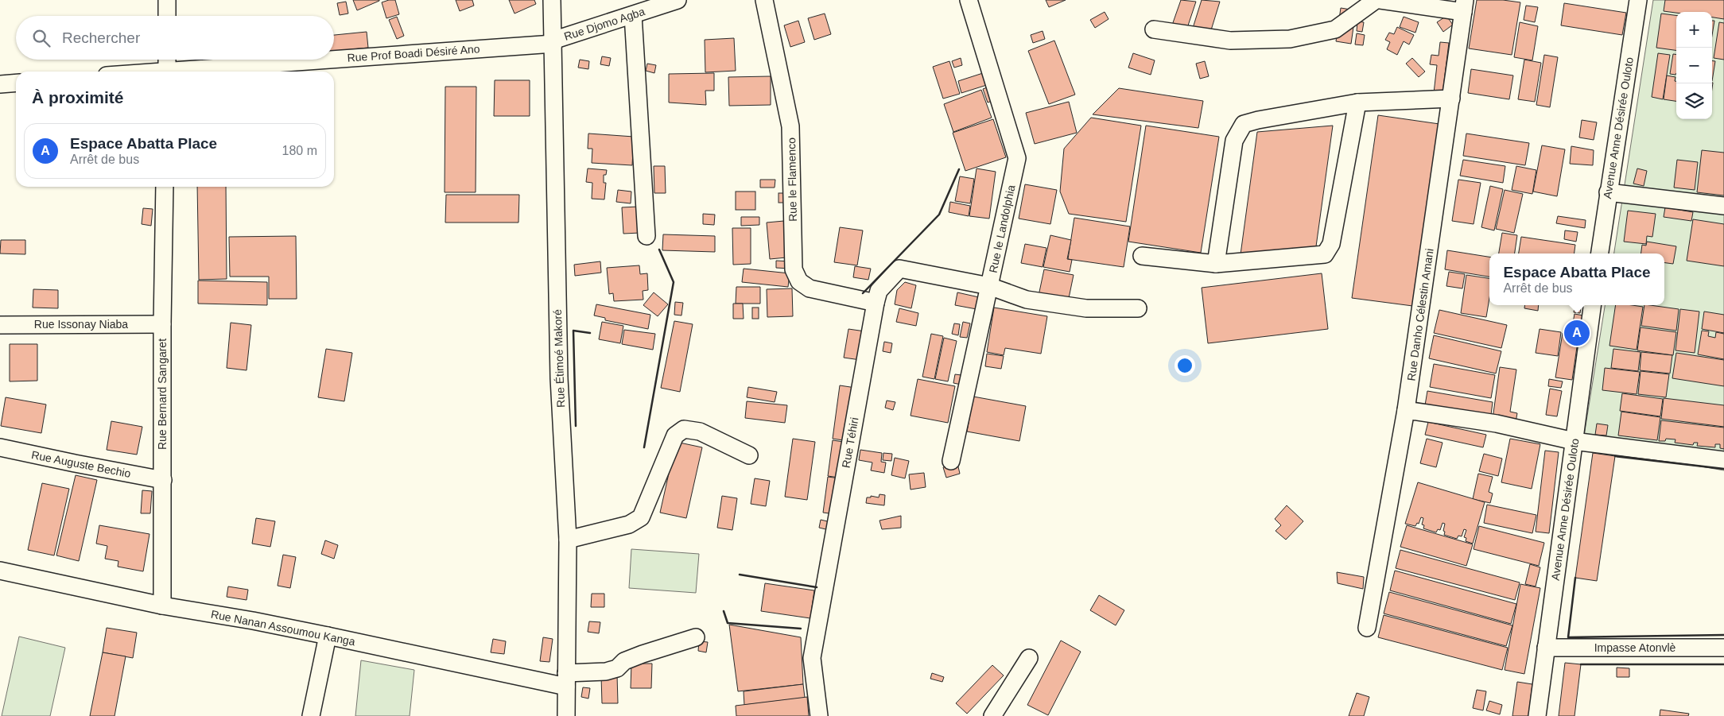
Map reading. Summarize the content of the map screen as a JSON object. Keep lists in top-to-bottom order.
{
  "streets": {
    "street": [
      "Rue Djomo Agba",
      "Rue Prof Boadi Désiré Ano",
      "Avenue Anne Désirée Ouloto",
      "Rue le Flamenco",
      "Rue le Landolphia",
      "Rue Danho Célestin Amani",
      "Rue Issonay Niaba",
      "Rue Étimoé Makoré",
      "Rue Bernard Sangaret",
      "Rue Téhiri",
      "Rue Auguste Bechio",
      "Rue Nanan Assoumou Kanga",
      "Impasse Atonvlè"
    ]
  },
  "crossings": [
    ["Rue Djomo Agba", "Rue Prof Boadi Désiré Ano"],
    ["Rue Djomo Agba", "Rue Étimoé Makoré"],
    ["Rue Prof Boadi Désiré Ano", "Rue Étimoé Makoré"],
    ["Avenue Anne Désirée Ouloto", "Impasse Atonvlè"],
    ["Rue le Flamenco", "Rue Téhiri"],
    ["Rue le Landolphia", "Rue Téhiri"],
    ["Rue Issonay Niaba", "Rue Bernard Sangaret"],
    ["Rue Étimoé Makoré", "Rue Nanan Assoumou Kanga"],
    ["Rue Bernard Sangaret", "Rue Auguste Bechio"],
    ["Rue Bernard Sangaret", "Rue Nanan Assoumou Kanga"]
  ],
  "page": {
    "map_buttons": ["+", "−"],
    "search": "Rechercher",
    "heading": "À proximité",
    "list": [
      {
        "mark": "A",
        "name": "Espace Abatta Place",
        "note": "Arrêt de bus",
        "value": "180 m"
      }
    ],
    "popup": ["Espace Abatta Place", "Arrêt de bus"],
    "pins": "A"
  }
}
